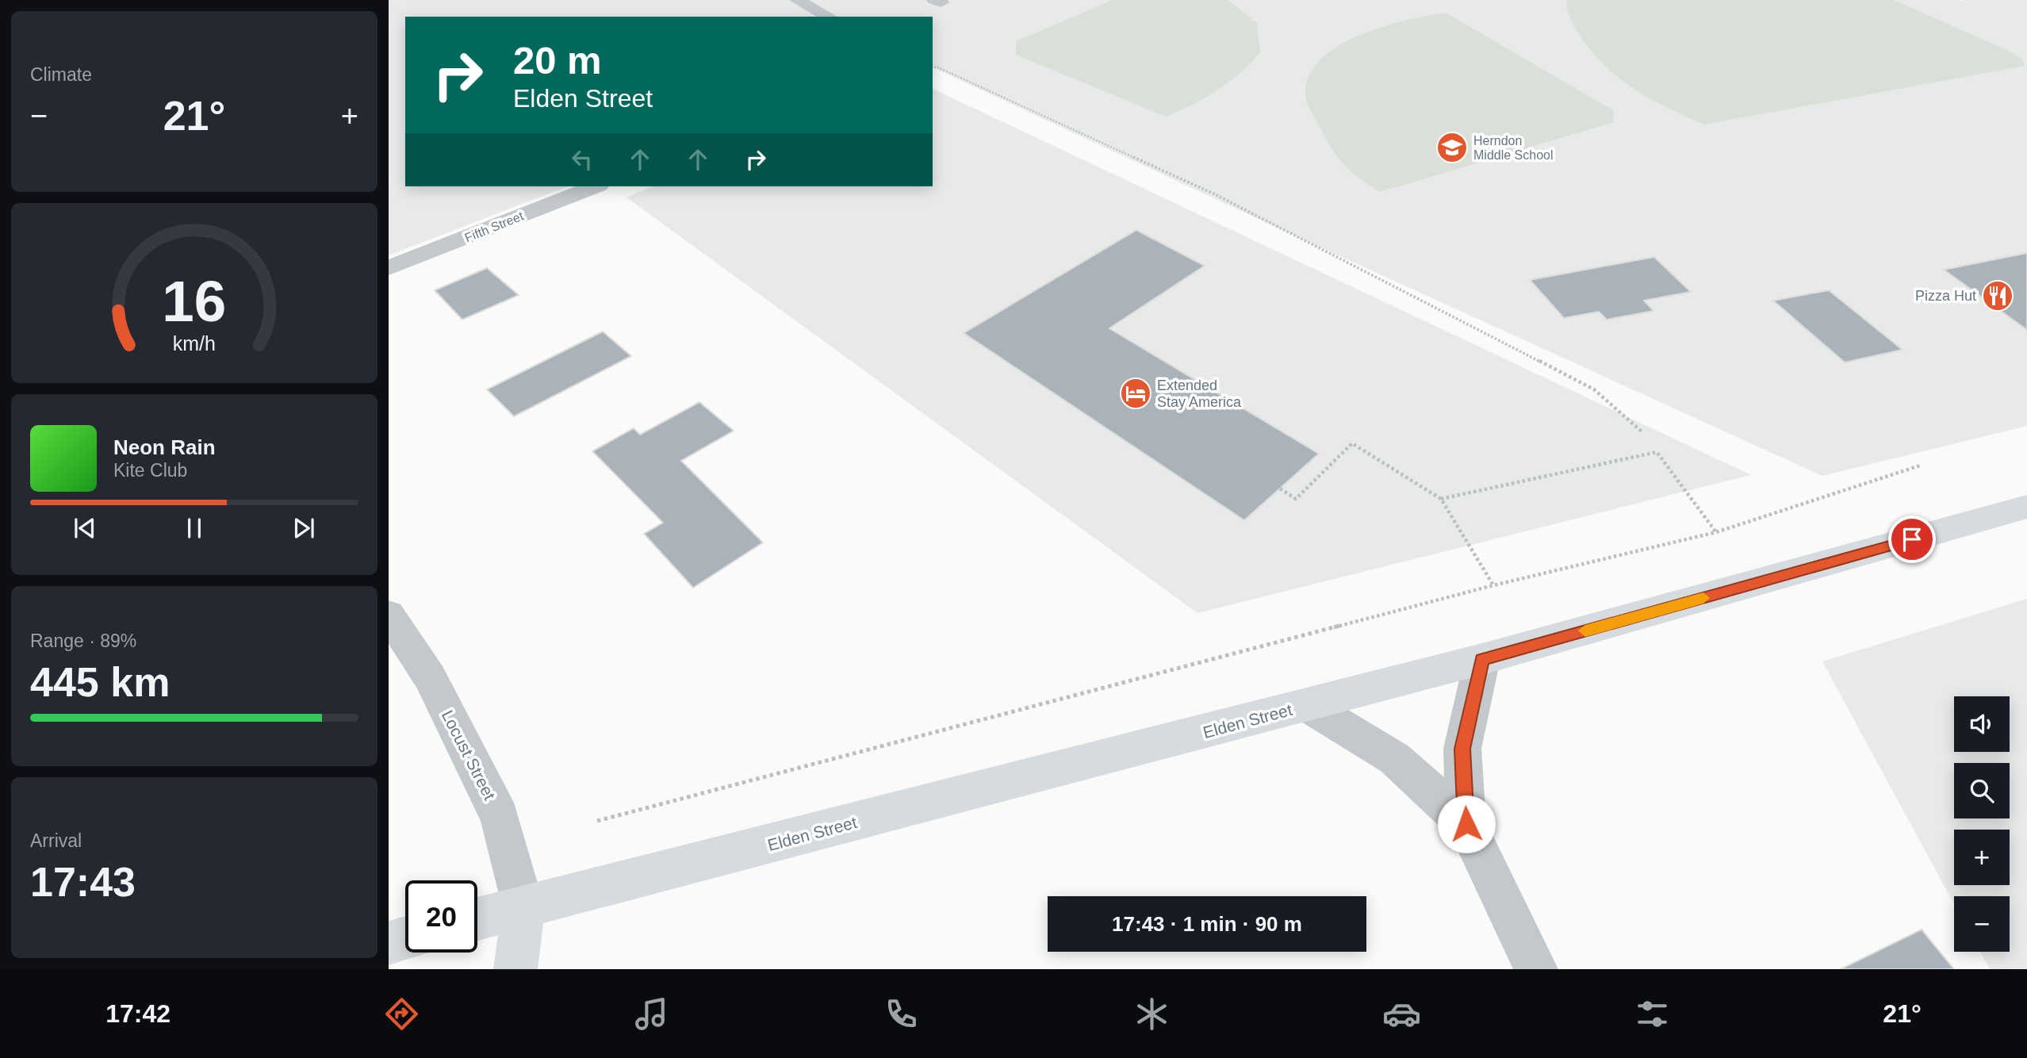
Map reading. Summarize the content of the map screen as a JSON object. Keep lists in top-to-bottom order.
{
  "streets": {
    "main road": ["Elden Street"],
    "street": ["Fifth Street", "Locust Street"]
  },
  "crossings": [
    ["Elden Street", "Locust Street"]
  ],
  "places": {
    "school or university": ["Herndon Middle School"],
    "restaurant": ["Pizza Hut"],
    "hotel": ["Extended Stay America"]
  },
  "page": {
    "tile": [
      "Climate",
      ["Range · 89%", "445 km"],
      ["Arrival", "17:43"]
    ],
    "turn": ["20 m", "Elden Street"],
    "heat": ["−", "21°", "+"],
    "song": ["Neon Rain", "Kite Club"],
    "map_buttons": ["+", "−"],
    "limit": "20",
    "trip": "17:43 · 1 min · 90 m",
    "tabs": ["17:42", "21°"],
    "gauge": ["16", "km/h"]
  }
}
